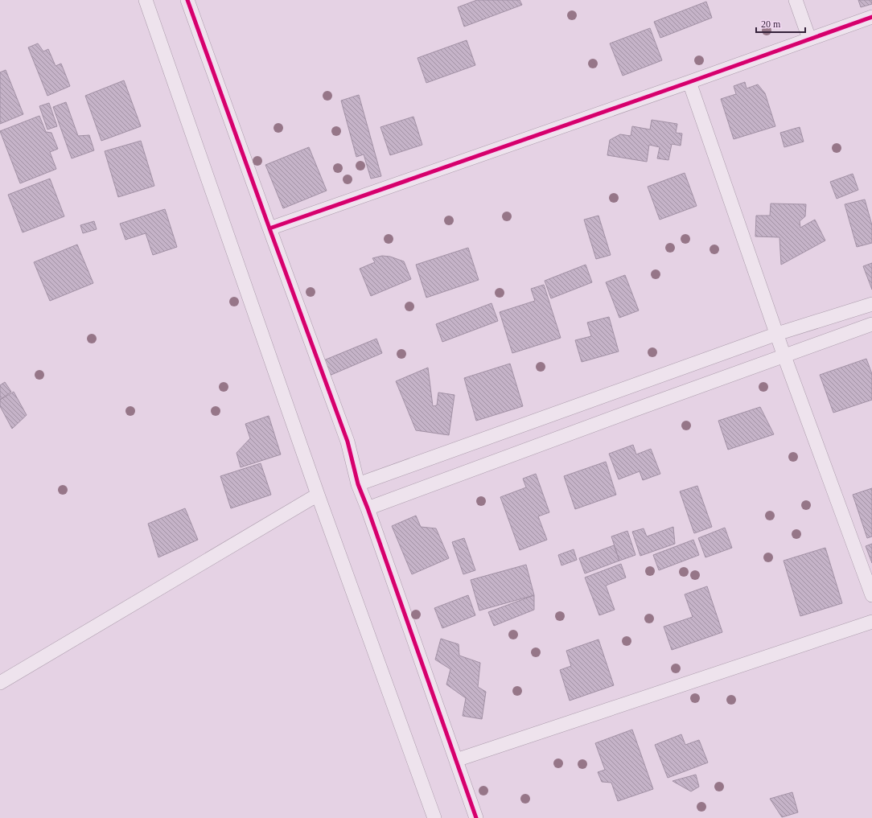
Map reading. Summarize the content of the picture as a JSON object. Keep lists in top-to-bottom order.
{
  "scale_bar": "20 m"
}
